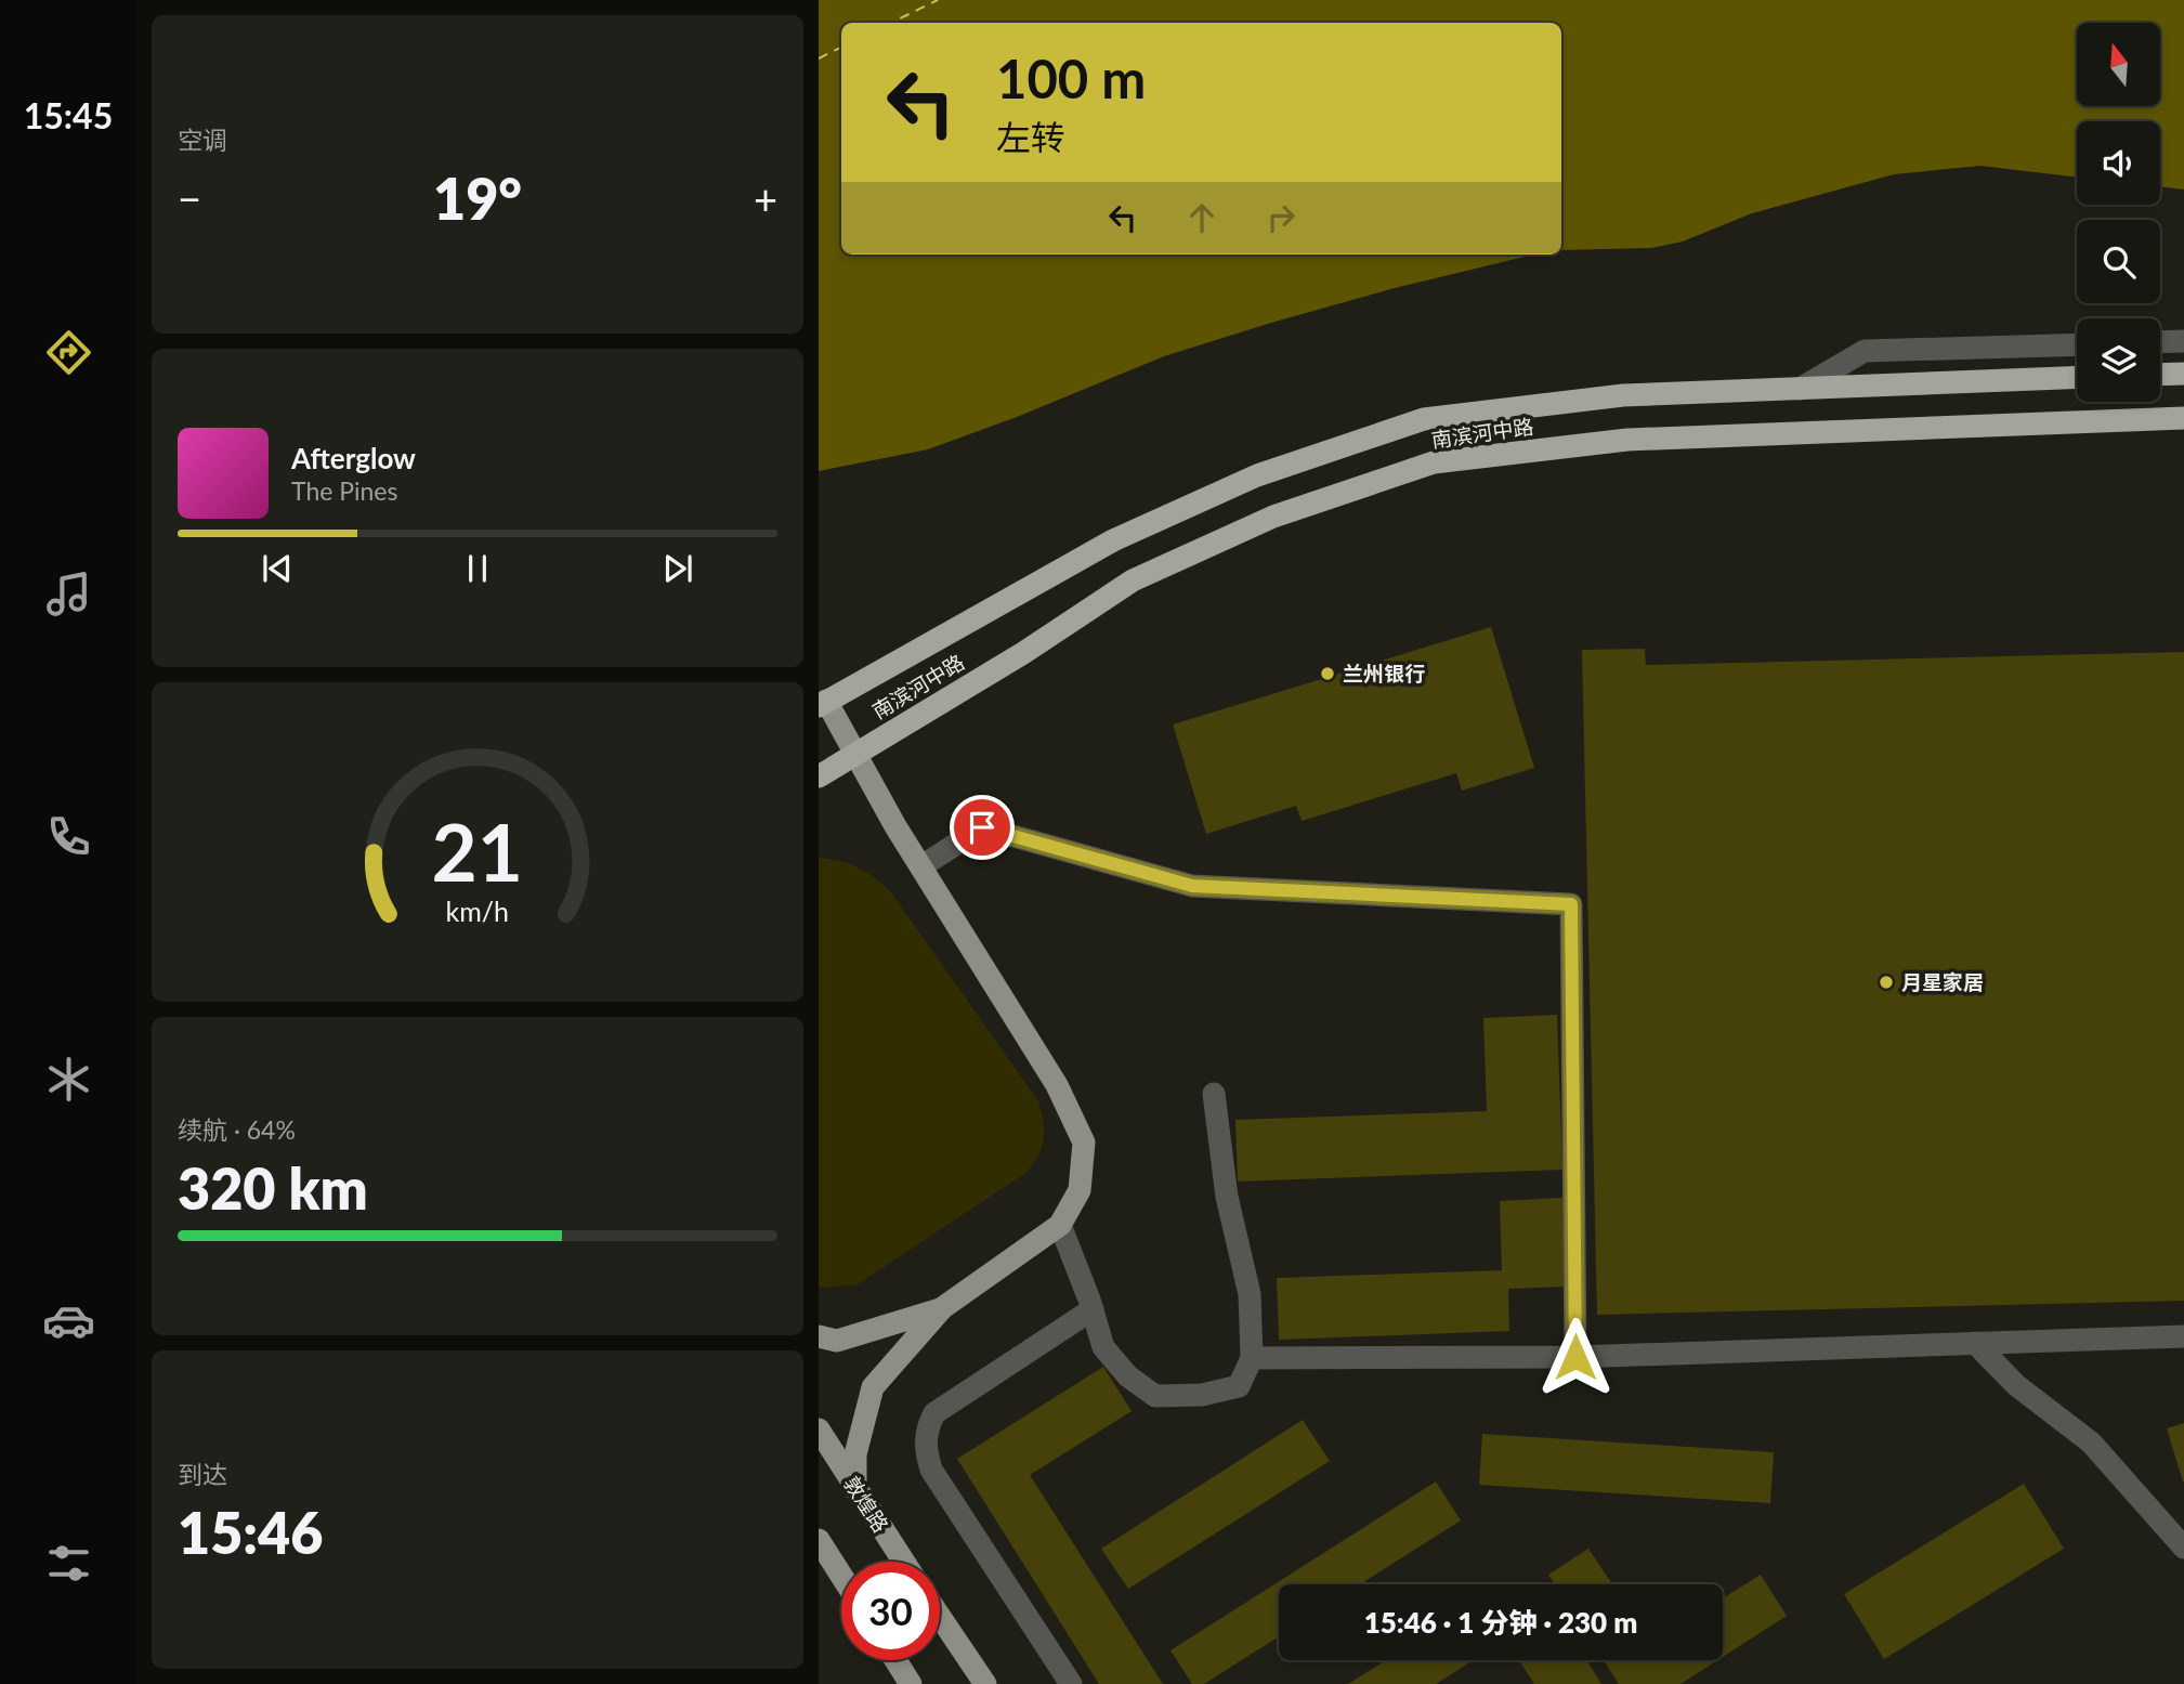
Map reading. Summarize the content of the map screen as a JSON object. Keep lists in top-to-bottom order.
{
  "streets": {
    "highway": ["南滨河中路"],
    "main road": ["敦煌路"]
  },
  "places": ["兰州银行", "月星家居"],
  "north": "top",
  "page": {
    "tabs": "15:45",
    "tile": [
      "空调",
      ["续航 · 64%", "320 km"],
      ["到达", "15:46"]
    ],
    "turn": ["100 m", "左转"],
    "heat": ["−", "19°", "+"],
    "song": ["Afterglow", "The Pines"],
    "limit": "30",
    "trip": "15:46 · 1 分钟 · 230 m",
    "gauge": ["21", "km/h"]
  }
}
